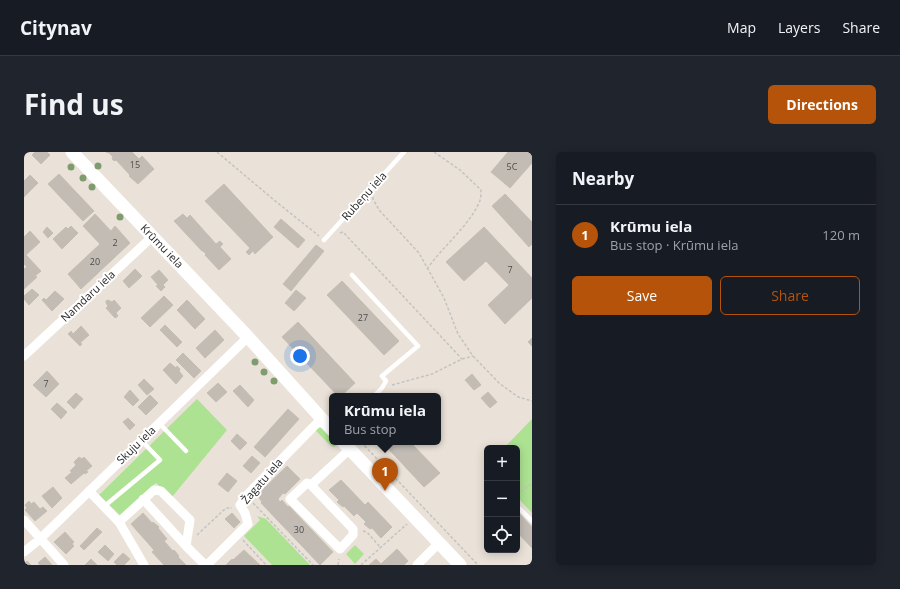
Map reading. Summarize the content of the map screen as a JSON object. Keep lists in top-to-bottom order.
{
  "streets": {
    "street": [
      "Krūmu iela",
      "Namdaru iela",
      "Skuju iela",
      "Žagatu iela"
    ],
    "lane": ["Rubeņu iela"]
  },
  "crossings": [
    ["Krūmu iela", "Namdaru iela"],
    ["Krūmu iela", "Skuju iela"],
    ["Krūmu iela", "Žagatu iela"]
  ],
  "house_numbers": [
    "15",
    "5C",
    "2",
    "20",
    "7",
    "27",
    "7",
    "30"
  ],
  "page": {
    "header": "Citynav",
    "nav": ["Map", "Layers", "Share"],
    "title": "Find us",
    "buttons": [
      "Directions",
      ["Save", "Share"]
    ],
    "heading": "Nearby",
    "list": [
      {
        "mark": "1",
        "name": "Krūmu iela",
        "note": "Bus stop · Krūmu iela",
        "value": "120 m"
      }
    ],
    "popup": ["Krūmu iela", "Bus stop"],
    "map_buttons": ["+", "−"],
    "pins": "1"
  }
}
